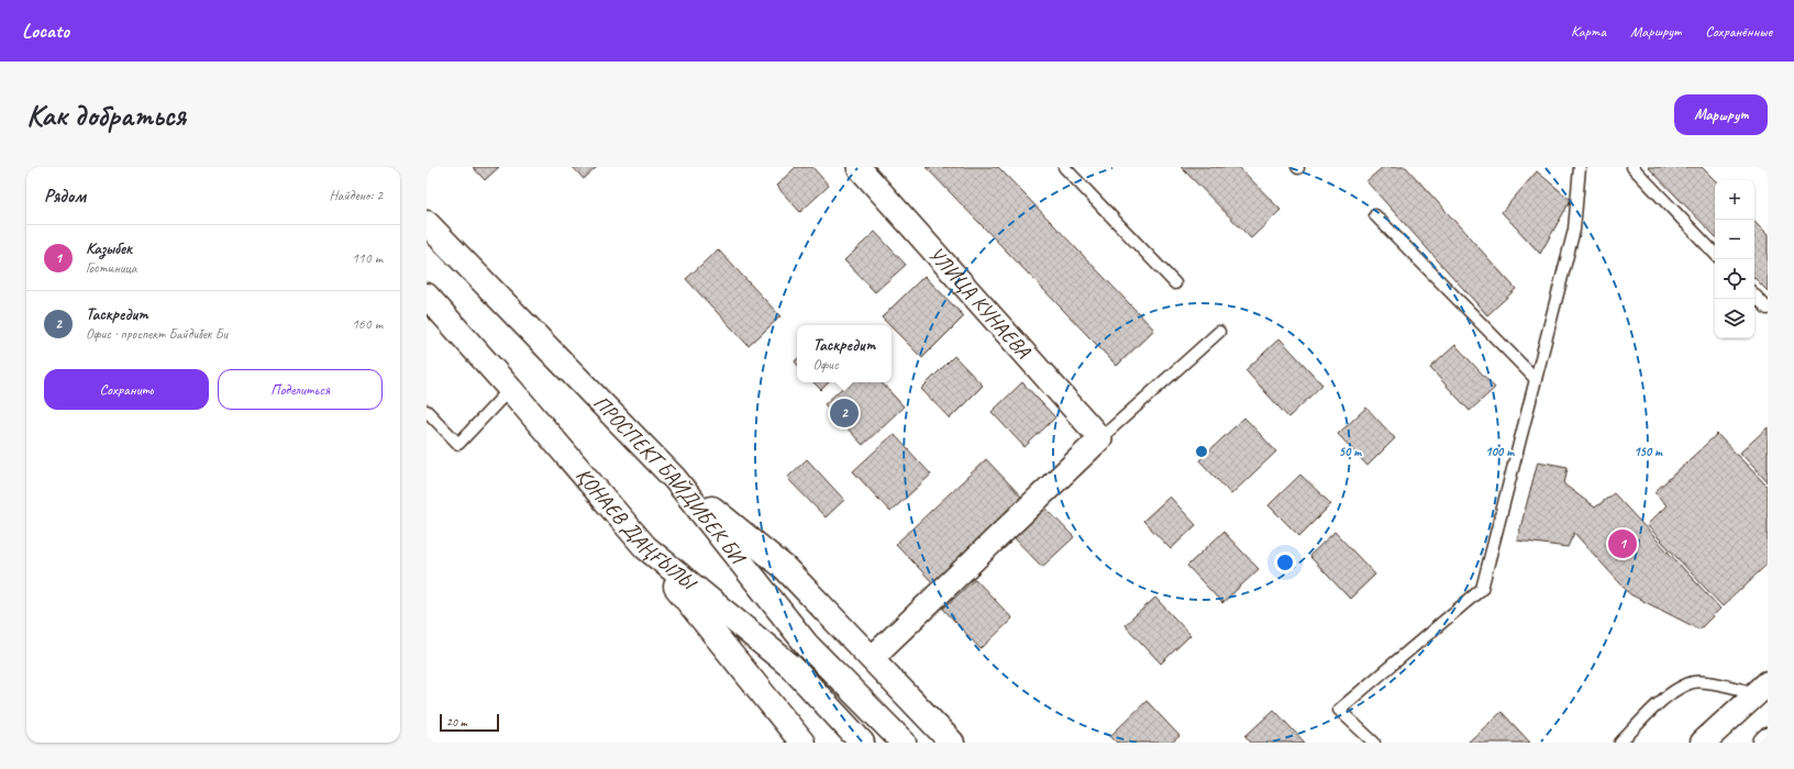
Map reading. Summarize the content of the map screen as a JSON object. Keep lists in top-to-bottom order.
{
  "streets": {
    "main road": ["ПРОСПЕКТ БАЙДИБЕК БИ", "ҚОНАЕВ ДАҢҒЫЛЫ"],
    "street": ["УЛИЦА КУНАЕВА"]
  },
  "scale_bar": "20 m",
  "page": {
    "header": "Locato",
    "nav": ["Карта", "Маршрут", "Сохранённые"],
    "buttons": [
      "Маршрут",
      ["Сохранить", "Поделиться"]
    ],
    "title": "Как добраться",
    "heading": ["Рядом", "Найдено: 2"],
    "map_buttons": ["+", "−"],
    "list": [
      {
        "mark": "1",
        "name": "Казыбек",
        "note": "Гостиница",
        "value": "110 m"
      },
      {
        "mark": "2",
        "name": "Таскредит",
        "note": "Офис · проспект Байдибек Би",
        "value": "160 m"
      }
    ],
    "popup": ["Таскредит", "Офис"],
    "pins": ["2", "1"],
    "scale": "20 m"
  },
  "rings": ["50 m", "100 m", "150 m"]
}
